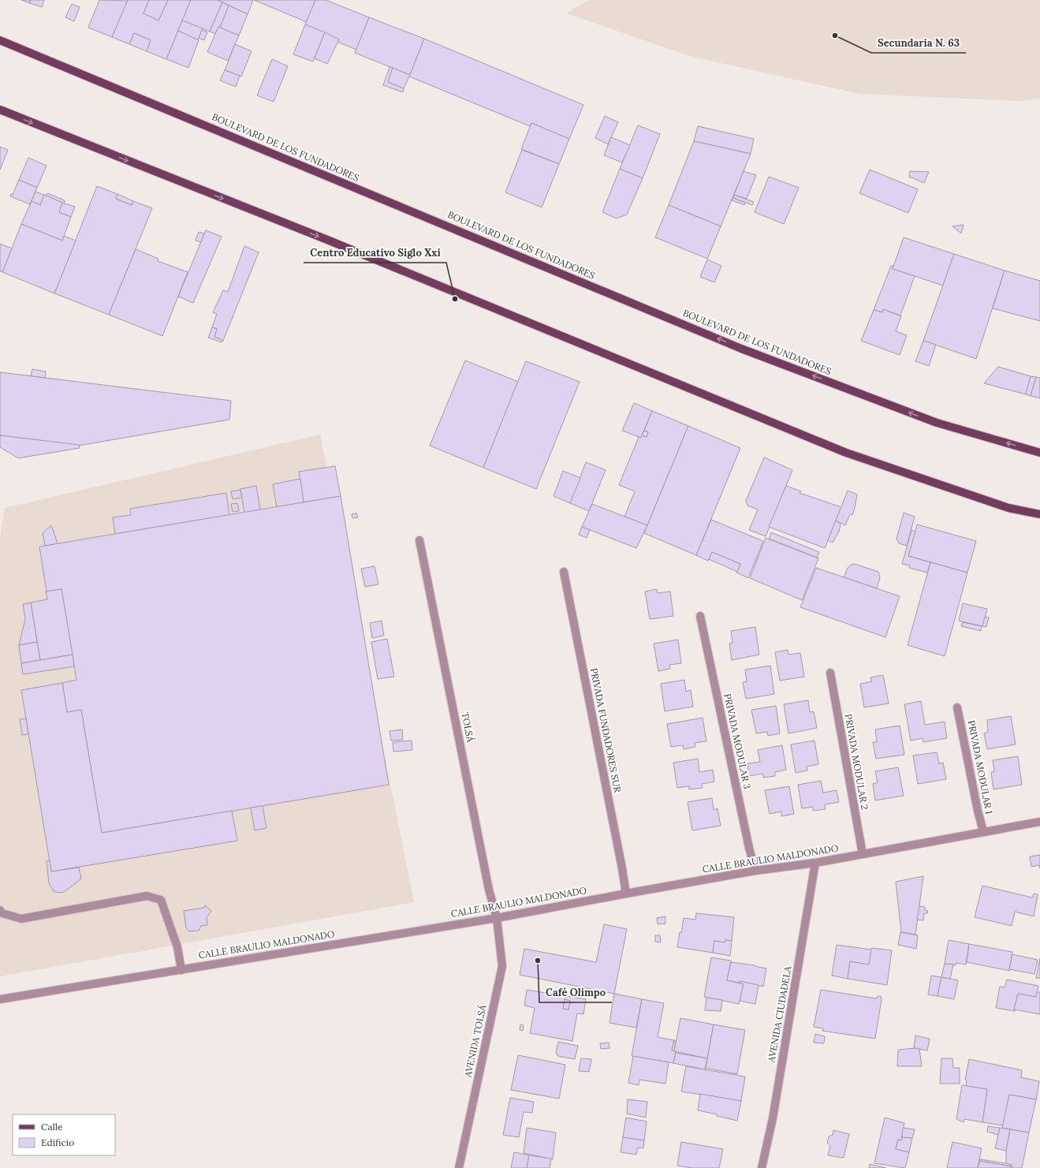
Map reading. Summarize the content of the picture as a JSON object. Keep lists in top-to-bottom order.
{
  "streets": {
    "main road": ["BOULEVARD DE LOS FUNDADORES"],
    "street": [
      "TOLSÁ",
      "PRIVADA FUNDADORES SUR",
      "PRIVADA MODULAR 3",
      "PRIVADA MODULAR 2",
      "PRIVADA MODULAR 1",
      "CALLE BRAULIO MALDONADO",
      "AVENIDA CIUDADELA",
      "AVENIDA TOLSÁ"
    ]
  },
  "crossings": [
    ["TOLSÁ", "CALLE BRAULIO MALDONADO"],
    ["TOLSÁ", "AVENIDA TOLSÁ"],
    ["PRIVADA FUNDADORES SUR", "CALLE BRAULIO MALDONADO"],
    ["PRIVADA MODULAR 3", "CALLE BRAULIO MALDONADO"],
    ["PRIVADA MODULAR 2", "CALLE BRAULIO MALDONADO"],
    ["PRIVADA MODULAR 1", "CALLE BRAULIO MALDONADO"],
    ["CALLE BRAULIO MALDONADO", "AVENIDA CIUDADELA"],
    ["CALLE BRAULIO MALDONADO", "AVENIDA TOLSÁ"]
  ],
  "places": ["Secundaria N. 63", "Centro Educativo Siglo Xxi", "Café Olimpo"],
  "legend": ["Calle", "Edificio"]
}
